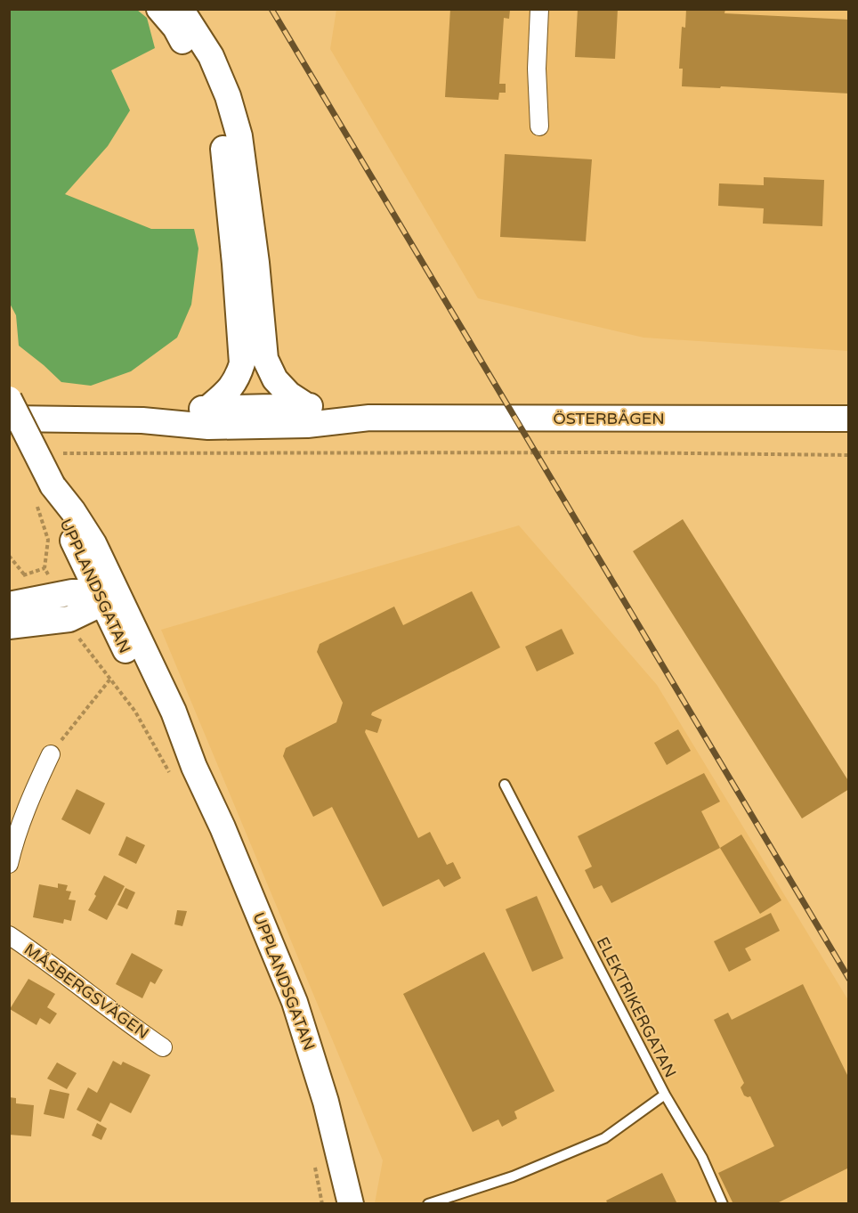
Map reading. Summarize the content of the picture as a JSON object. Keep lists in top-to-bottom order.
{
  "streets": {
    "main road": ["ÖSTERBÅGEN", "UPPLANDSGATAN"],
    "street": ["MÅSBERGSVÄGEN"],
    "lane": ["ELEKTRIKERGATAN"]
  }
}
